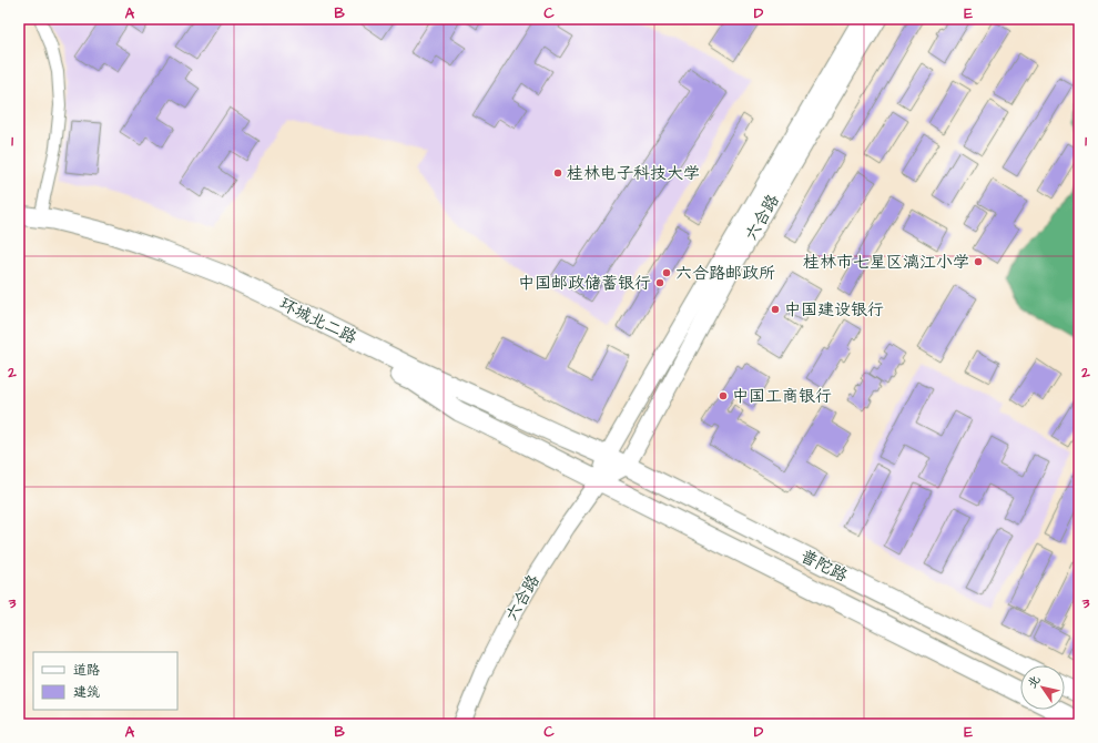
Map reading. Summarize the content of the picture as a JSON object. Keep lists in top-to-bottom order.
{
  "streets": {
    "main road": ["六合路", "环城北二路", "普陀路"]
  },
  "crossings": [
    ["六合路", "环城北二路"],
    ["六合路", "普陀路"],
    ["环城北二路", "普陀路"]
  ],
  "places": [
    "桂林电子科技大学",
    "桂林市七星区漓江小学",
    "六合路邮政所",
    "中国邮政储蓄银行",
    "中国建设银行",
    "中国工商银行"
  ],
  "legend": ["道路", "建筑"],
  "north": "top left",
  "grid": {
    "columns": [
      "A",
      "B",
      "C",
      "D",
      "E"
    ],
    "rows": ["1", "2", "3"]
  }
}
